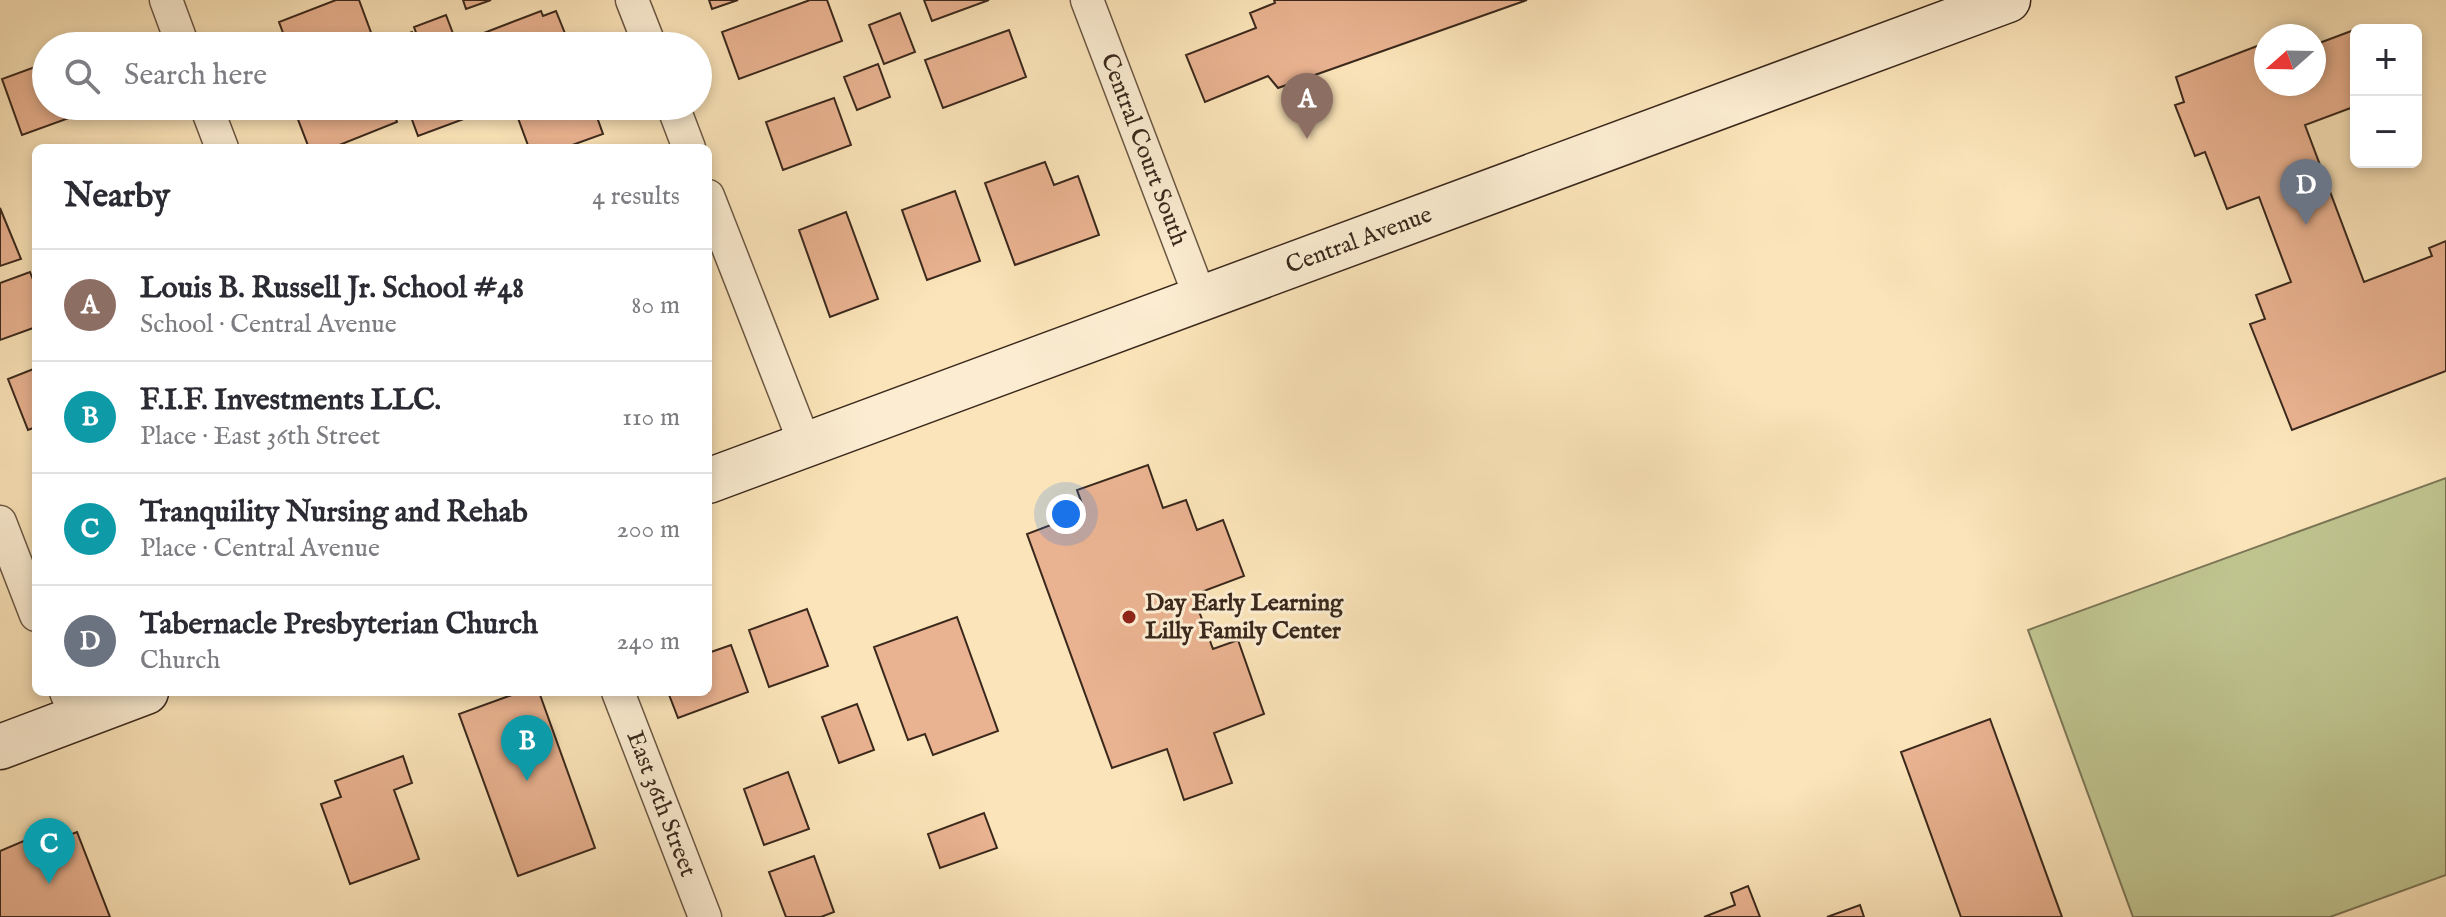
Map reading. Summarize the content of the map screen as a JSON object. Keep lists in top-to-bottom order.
{
  "streets": {
    "main road": ["Central Avenue"],
    "street": ["Central Court South", "East 36th Street"]
  },
  "crossings": [
    ["Central Court South", "Central Avenue"]
  ],
  "places": ["Day Early Learning Lilly Family Center"],
  "north": "left",
  "page": {
    "map_buttons": ["+", "−"],
    "search": "Search here",
    "pins": [
      "A",
      "D",
      "B",
      "C"
    ],
    "heading": ["Nearby", "4 results"],
    "list": [
      {
        "mark": "A",
        "name": "Louis B. Russell Jr. School #48",
        "note": "School · Central Avenue",
        "value": "80 m"
      },
      {
        "mark": "B",
        "name": "F.I.F. Investments LLC.",
        "note": "Place · East 36th Street",
        "value": "110 m"
      },
      {
        "mark": "C",
        "name": "Tranquility Nursing and Rehab",
        "note": "Place · Central Avenue",
        "value": "200 m"
      },
      {
        "mark": "D",
        "name": "Tabernacle Presbyterian Church",
        "note": "Church",
        "value": "240 m"
      }
    ]
  }
}
